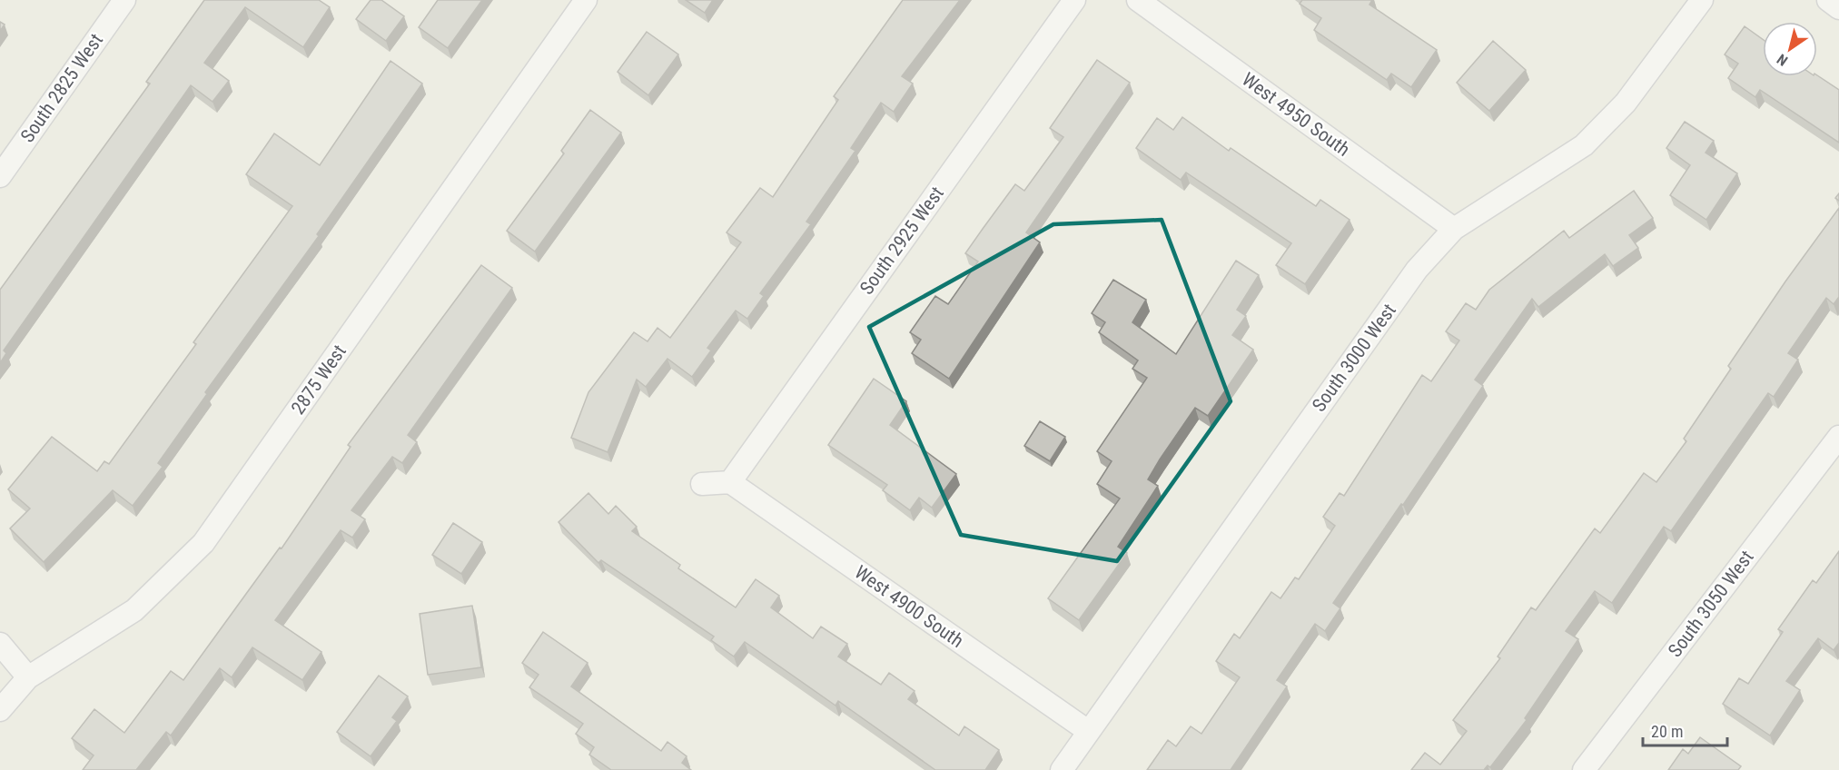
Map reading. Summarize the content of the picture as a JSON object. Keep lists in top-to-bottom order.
{
  "streets": {
    "street": [
      "South 2825 West",
      "West 4950 South",
      "South 2925 West",
      "South 3000 West",
      "2875 West",
      "South 3050 West",
      "West 4900 South"
    ]
  },
  "crossings": [
    ["West 4950 South", "South 3000 West"],
    ["South 2925 West", "West 4900 South"],
    ["South 3000 West", "West 4900 South"]
  ],
  "scale_bar": "20 m",
  "north": "bottom left"
}
